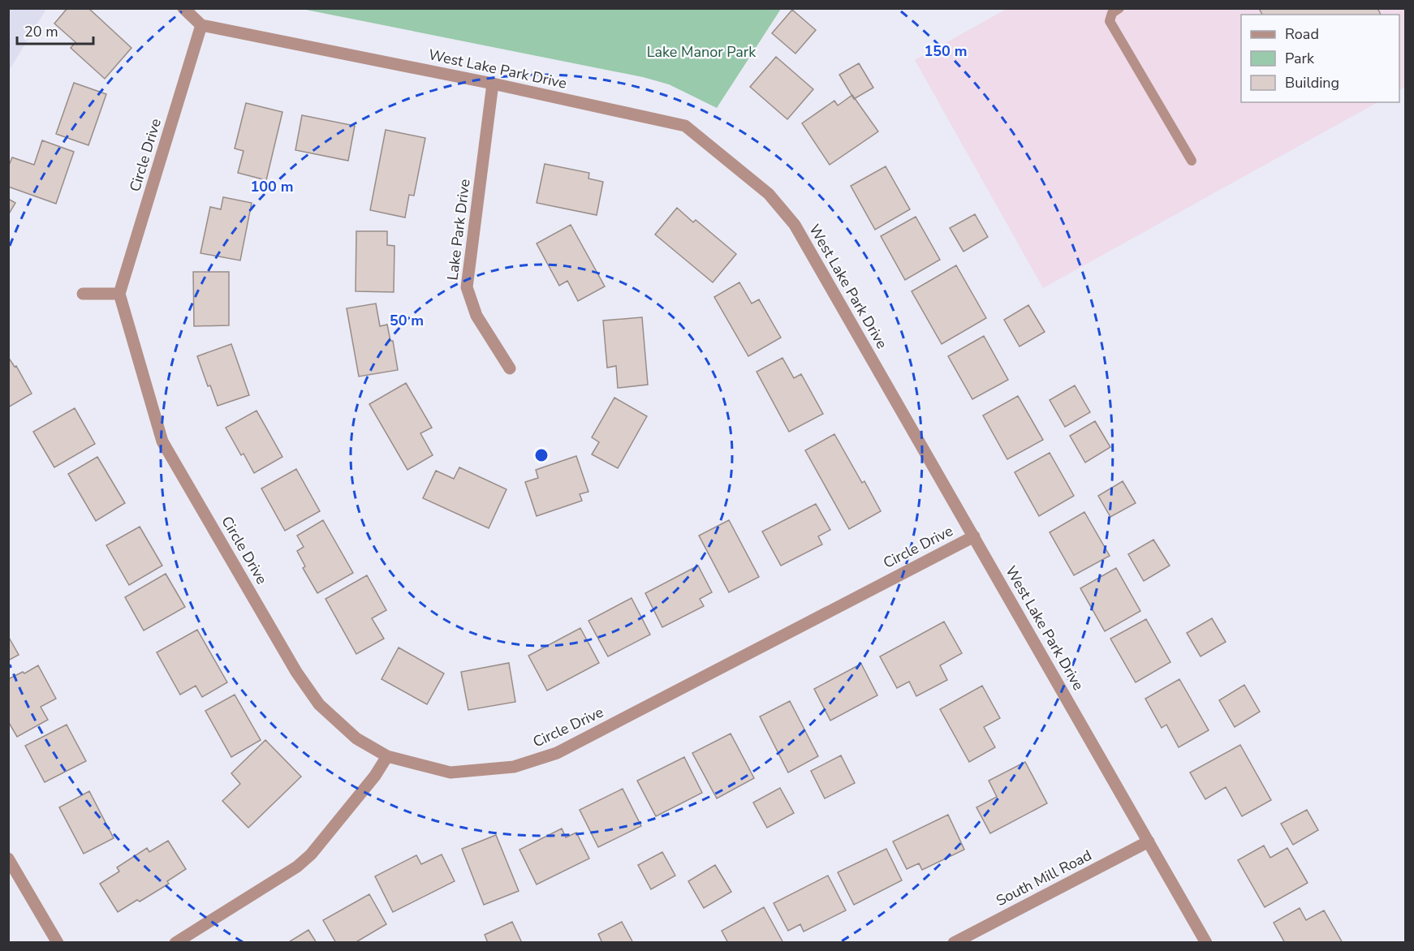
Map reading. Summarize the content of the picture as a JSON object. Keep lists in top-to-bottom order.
{
  "streets": {
    "street": [
      "West Lake Park Drive",
      "Circle Drive",
      "Lake Park Drive",
      "South Mill Road"
    ]
  },
  "crossings": [
    ["West Lake Park Drive", "Circle Drive"],
    ["West Lake Park Drive", "Lake Park Drive"],
    ["West Lake Park Drive", "South Mill Road"]
  ],
  "parks": ["Lake Manor Park"],
  "legend": ["Road", "Park", "Building"],
  "scale_bar": "20 m",
  "rings": ["150 m", "100 m", "50 m"]
}
